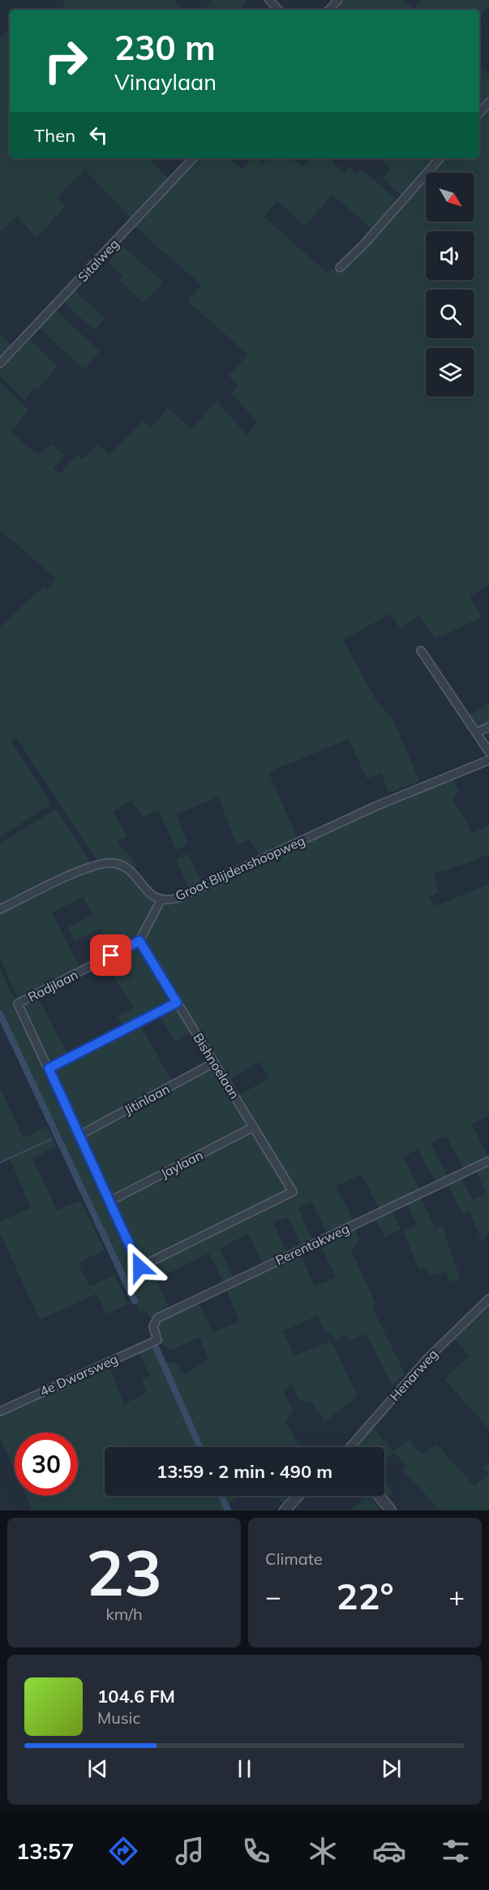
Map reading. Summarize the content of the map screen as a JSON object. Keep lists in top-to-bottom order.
{
  "streets": {
    "street": [
      "Sitalweg",
      "Groot Blijdenshoopweg",
      "Radjlaan",
      "Bishnoelaan",
      "Jitinlaan",
      "Jaylaan",
      "Perentakweg",
      "4e Dwarsweg",
      "Henarweg"
    ]
  },
  "crossings": [
    ["Radjlaan", "Bishnoelaan"],
    ["Bishnoelaan", "Jitinlaan"],
    ["Bishnoelaan", "Jaylaan"],
    ["Perentakweg", "4e Dwarsweg"]
  ],
  "north": "bottom right",
  "page": {
    "turn": ["230 m", "Vinaylaan"],
    "then": "Then",
    "limit": "30",
    "trip": "13:59 · 2 min · 490 m",
    "tile": [
      ["23", "km/h"],
      "Climate"
    ],
    "heat": ["−", "22°", "+"],
    "song": ["104.6 FM", "Music"],
    "tabs": "13:57"
  }
}
